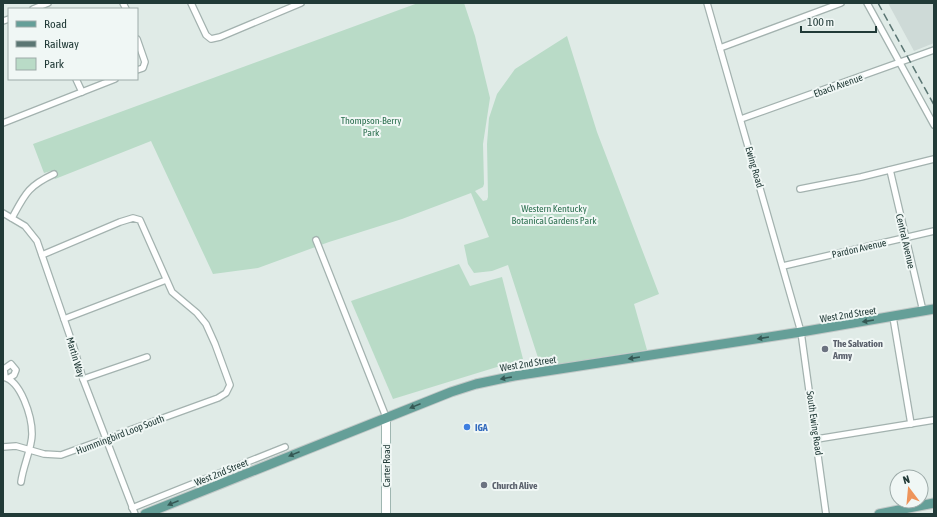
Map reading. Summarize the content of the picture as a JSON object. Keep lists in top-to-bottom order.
{
  "streets": {
    "main road": ["West 2nd Street", "Carter Road"],
    "street": [
      "Ebach Avenue",
      "Ewing Road",
      "Central Avenue",
      "Pardon Avenue",
      "Martin Way",
      "South Ewing Road",
      "Hummingbird Loop South"
    ]
  },
  "crossings": [
    ["Ebach Avenue", "Ewing Road"],
    ["Ewing Road", "Pardon Avenue"],
    ["Ewing Road", "West 2nd Street"],
    ["Ewing Road", "South Ewing Road"],
    ["Central Avenue", "Pardon Avenue"],
    ["Central Avenue", "West 2nd Street"],
    ["West 2nd Street", "Martin Way"],
    ["West 2nd Street", "South Ewing Road"],
    ["West 2nd Street", "Carter Road"],
    ["Martin Way", "Hummingbird Loop South"]
  ],
  "one_way": ["West 2nd Street"],
  "parks": ["Thompson-Berry Park", "Western Kentucky Botanical Gardens Park"],
  "places": ["The Salvation Army", "IGA", "Church Alive"],
  "legend": ["Road", "Railway", "Park"],
  "scale_bar": "100 m",
  "north": "top"
}
